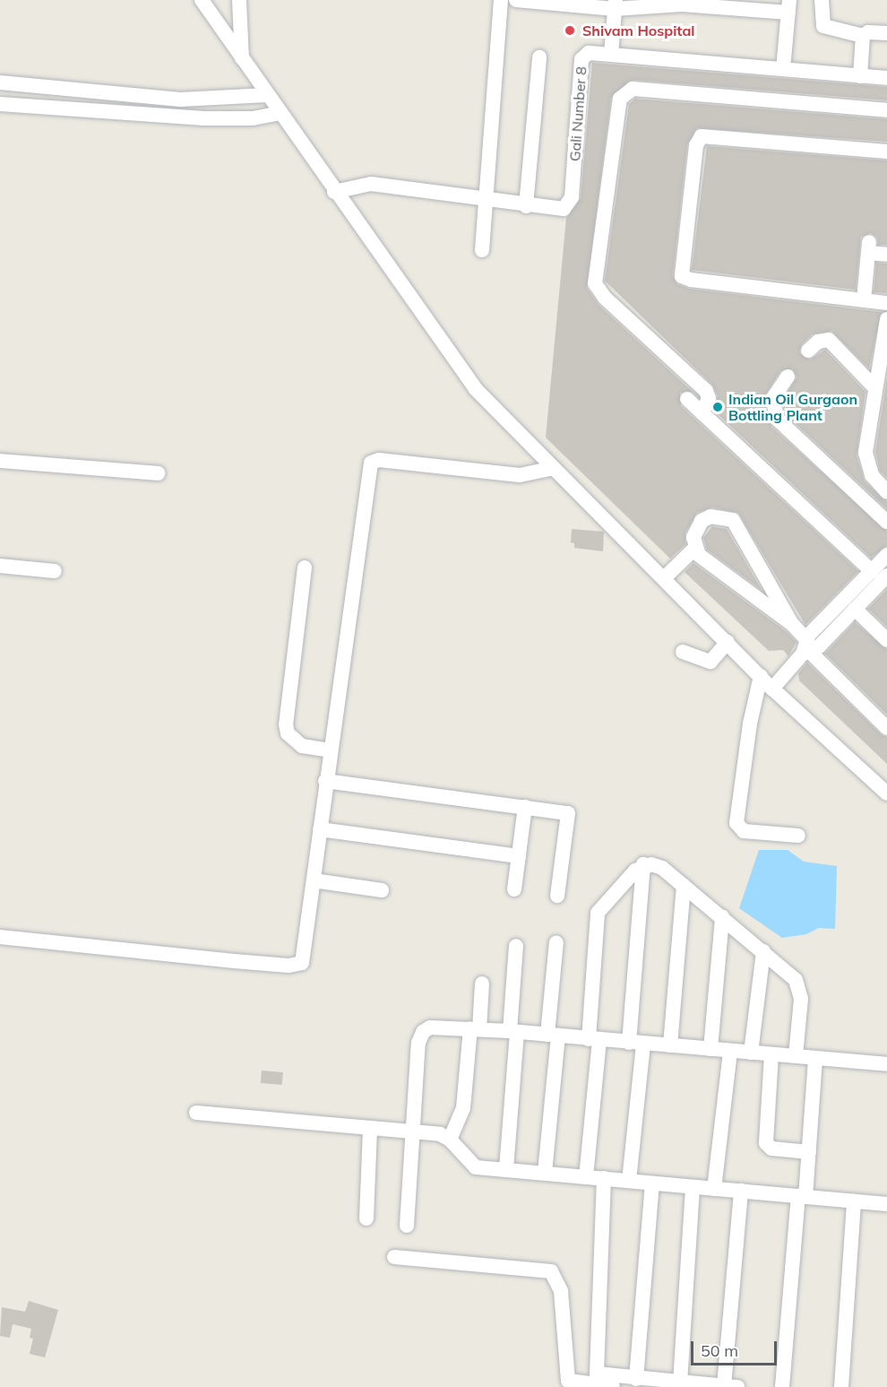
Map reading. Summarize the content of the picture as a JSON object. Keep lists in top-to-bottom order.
{
  "streets": {
    "street": ["Gali Number 8"]
  },
  "places": ["Shivam Hospital", "Indian Oil Gurgaon Bottling Plant"],
  "scale_bar": "50 m"
}
